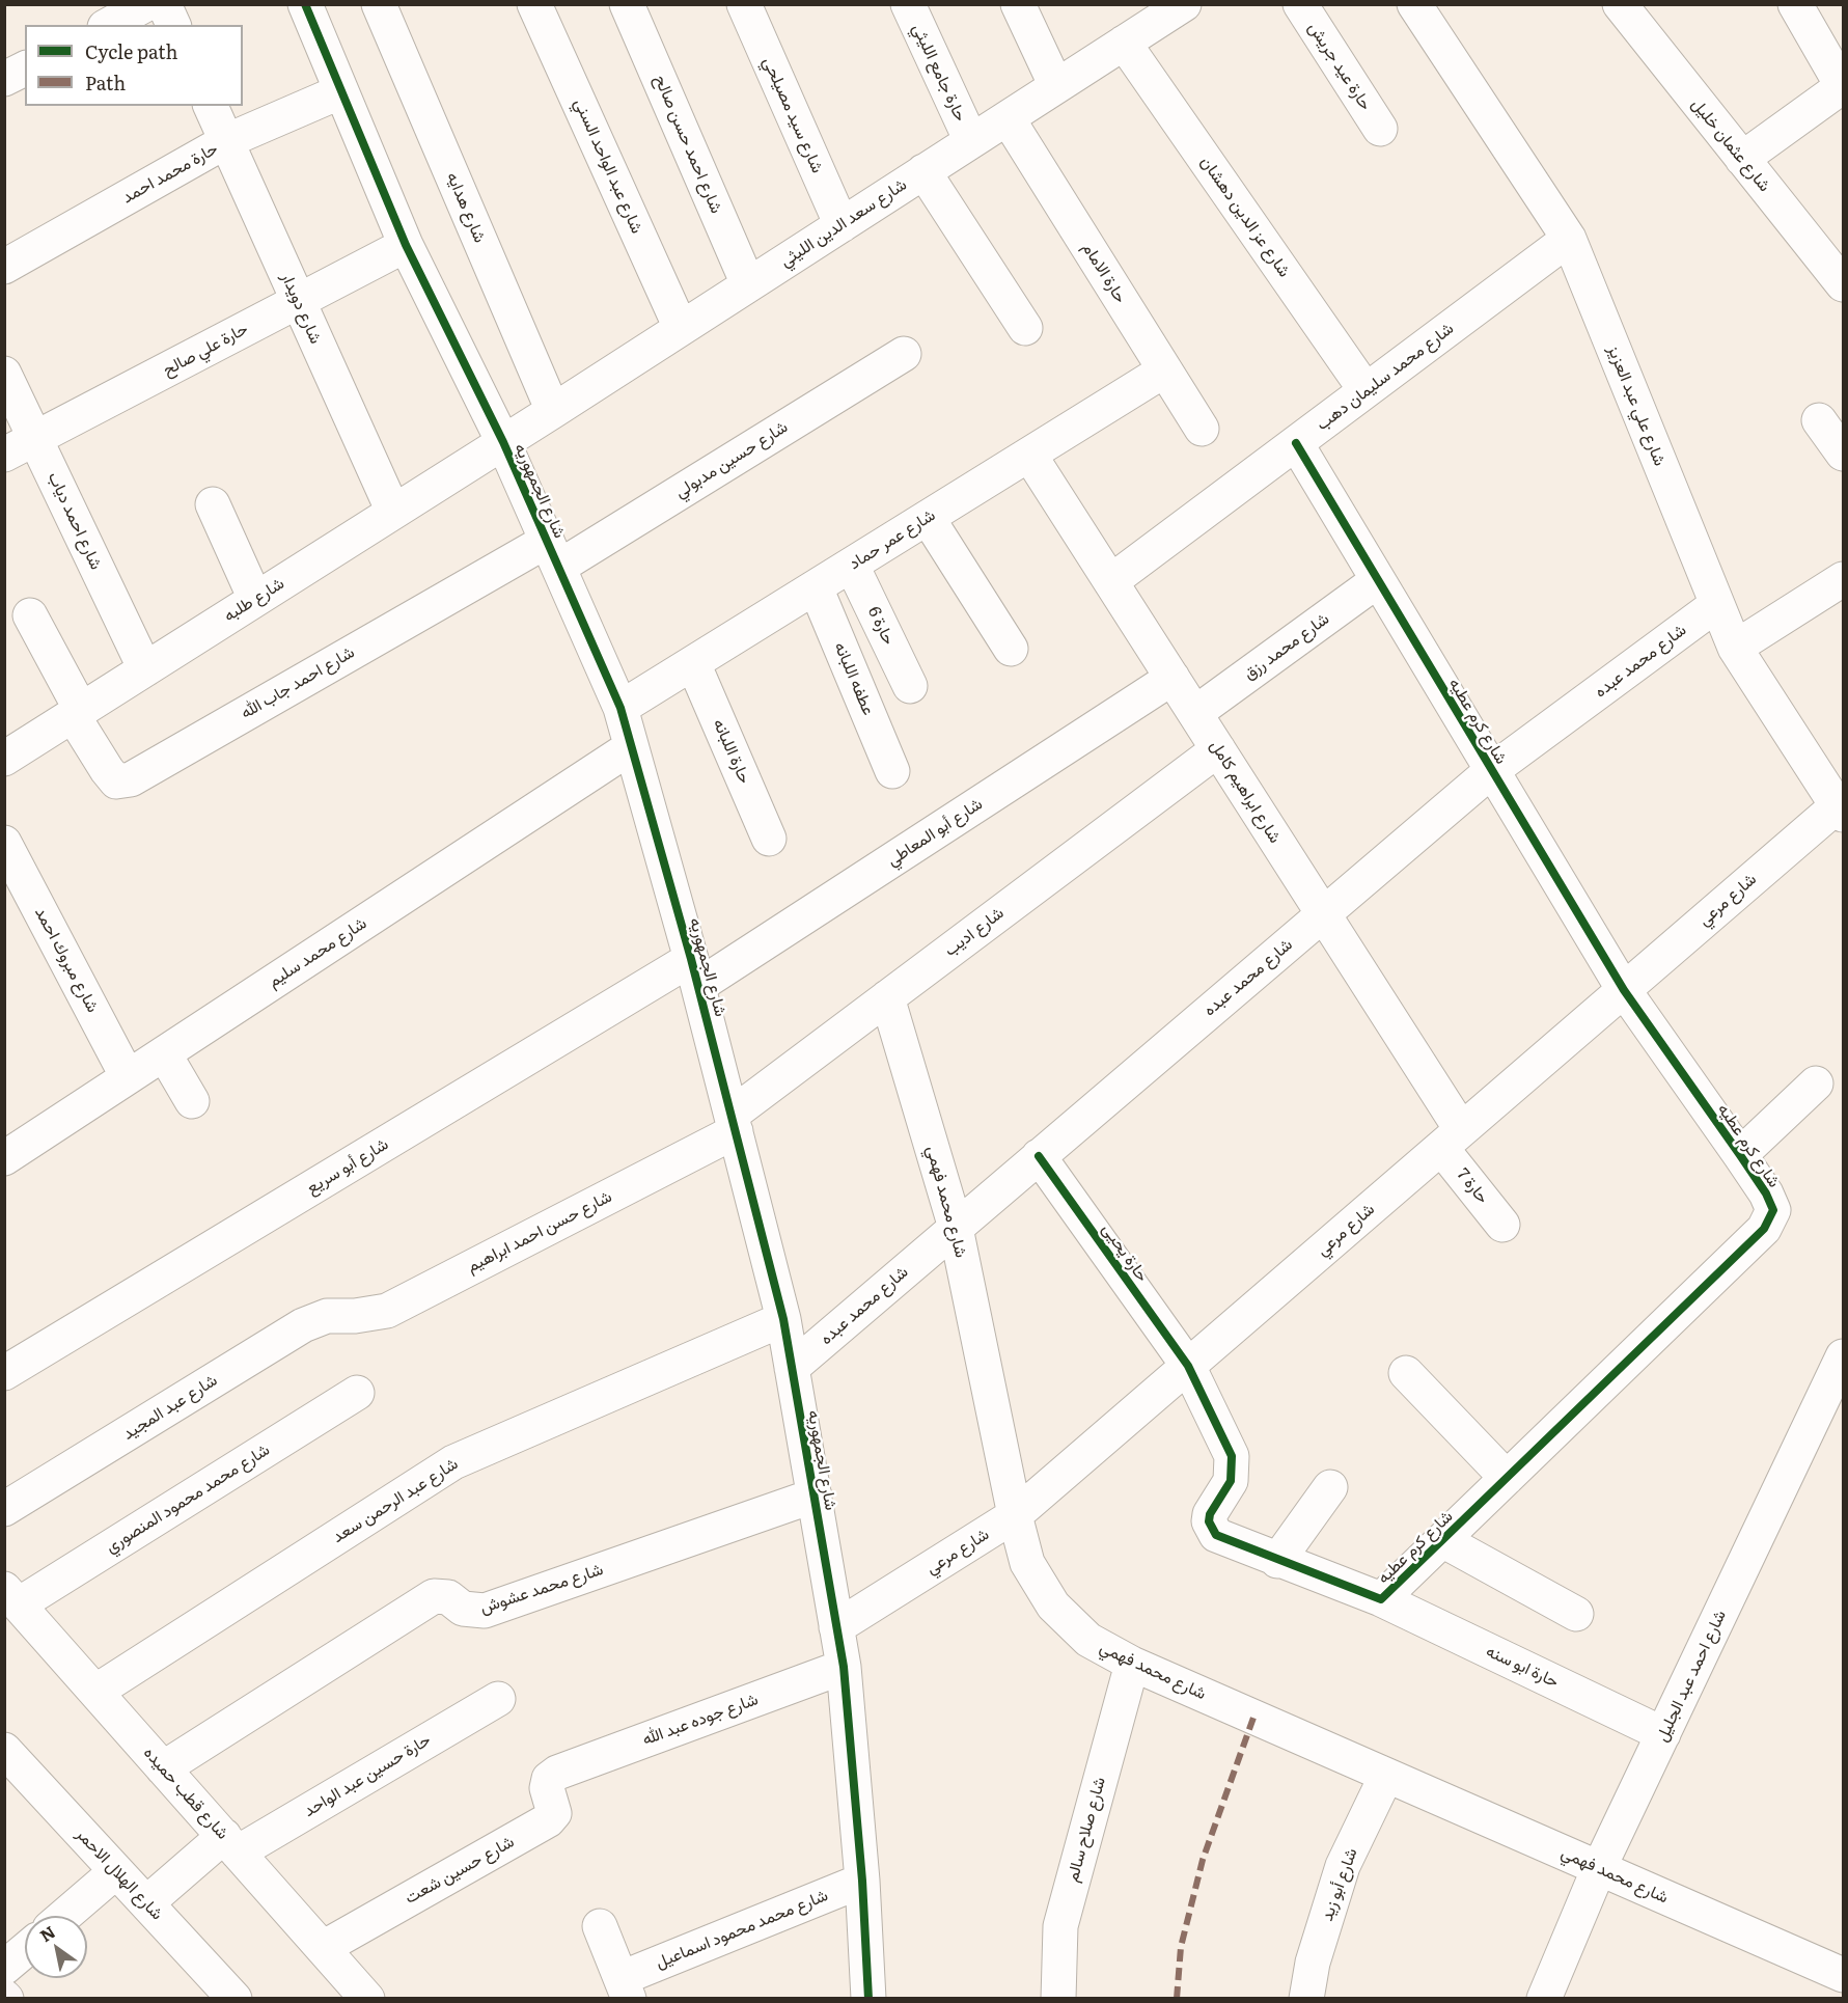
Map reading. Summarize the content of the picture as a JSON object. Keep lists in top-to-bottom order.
{
  "streets": {
    "street": [
      "حارة عيد جريش",
      "حارة جامع الليثي",
      "شارع سيد مصيلحي",
      "شارع احمد حسن صالح",
      "شارع عثمان خليل",
      "شارع عبد الواحد السني",
      "حارة محمد احمد",
      "شارع هدايه",
      "شارع عز الدين دهشان",
      "شارع سعد الدين الليثي",
      "حارة الامام",
      "شارع دويدار",
      "حارة علي صالح",
      "شارع محمد سليمان دهب",
      "شارع علي عبد العزيز",
      "شارع حسين مدبولي",
      "شارع الجمهوريه",
      "شارع احمد دياب",
      "شارع عمر حماد",
      "شارع طلبه",
      "حارة 6",
      "شارع محمد رزق",
      "شارع محمد عبده",
      "عطفه اللبانه",
      "شارع احمد جاب الله",
      "شارع كرم عطيه",
      "حارة اللبانه",
      "شارع ابراهيم كامل",
      "شارع أبو المعاطي",
      "شارع مرعي",
      "شارع اديب",
      "شارع محمد سليم",
      "شارع مبروك احمد",
      "شارع أبو سريع",
      "حارة 7",
      "شارع محمد فهمي",
      "شارع حسن احمد ابراهيم",
      "حارة يحيى",
      "شارع عبد المجيد",
      "شارع محمد محمود المنصوري",
      "شارع عبد الرحمن سعد",
      "شارع محمد عشوش",
      "حارة ابو سنه",
      "شارع احمد عبد الجليل",
      "شارع جوده عبد الله",
      "حارة حسين عبد الواحد",
      "شارع قطب حميده",
      "شارع صلاح سالم",
      "شارع حسين شعت",
      "شارع الهلال الاحمر",
      "شارع أبو زيد",
      "شارع محمد محمود اسماعيل"
    ]
  },
  "crossings": [
    ["حارة جامع الليثي", "شارع سعد الدين الليثي"],
    ["شارع سيد مصيلحي", "شارع سعد الدين الليثي"],
    ["شارع احمد حسن صالح", "شارع سعد الدين الليثي"],
    ["شارع عبد الواحد السني", "شارع سعد الدين الليثي"],
    ["حارة محمد احمد", "شارع دويدار"],
    ["حارة محمد احمد", "شارع الجمهوريه"],
    ["شارع هدايه", "شارع سعد الدين الليثي"],
    ["شارع عز الدين دهشان", "شارع سعد الدين الليثي"],
    ["شارع عز الدين دهشان", "شارع محمد سليمان دهب"],
    ["شارع سعد الدين الليثي", "حارة الامام"],
    ["شارع سعد الدين الليثي", "شارع الجمهوريه"],
    ["شارع سعد الدين الليثي", "شارع طلبه"],
    ["حارة الامام", "شارع عمر حماد"],
    ["شارع دويدار", "حارة علي صالح"],
    ["شارع دويدار", "شارع طلبه"],
    ["حارة علي صالح", "شارع الجمهوريه"],
    ["حارة علي صالح", "شارع احمد دياب"],
    ["شارع محمد سليمان دهب", "شارع علي عبد العزيز"],
    ["شارع محمد سليمان دهب", "شارع كرم عطيه"],
    ["شارع محمد سليمان دهب", "شارع ابراهيم كامل"],
    ["شارع علي عبد العزيز", "شارع محمد عبده"],
    ["شارع علي عبد العزيز", "شارع مرعي"],
    ["شارع حسين مدبولي", "شارع الجمهوريه"],
    ["شارع حسين مدبولي", "شارع احمد جاب الله"],
    ["شارع الجمهوريه", "شارع عمر حماد"],
    ["شارع الجمهوريه", "شارع طلبه"],
    ["شارع الجمهوريه", "شارع محمد عبده"],
    ["شارع الجمهوريه", "شارع احمد جاب الله"],
    ["شارع الجمهوريه", "شارع أبو المعاطي"],
    ["شارع الجمهوريه", "شارع مرعي"],
    ["شارع الجمهوريه", "شارع اديب"],
    ["شارع الجمهوريه", "شارع محمد سليم"],
    ["شارع الجمهوريه", "شارع أبو سريع"],
    ["شارع الجمهوريه", "شارع حسن احمد ابراهيم"],
    ["شارع الجمهوريه", "شارع عبد الرحمن سعد"],
    ["شارع الجمهوريه", "شارع محمد عشوش"],
    ["شارع الجمهوريه", "شارع جوده عبد الله"],
    ["شارع الجمهوريه", "شارع محمد محمود اسماعيل"],
    ["شارع احمد دياب", "شارع طلبه"],
    ["شارع عمر حماد", "حارة 6"],
    ["شارع عمر حماد", "عطفه اللبانه"],
    ["شارع عمر حماد", "حارة اللبانه"],
    ["شارع عمر حماد", "شارع ابراهيم كامل"],
    ["شارع طلبه", "شارع احمد جاب الله"],
    ["شارع محمد رزق", "شارع كرم عطيه"],
    ["شارع محمد رزق", "شارع ابراهيم كامل"],
    ["شارع محمد عبده", "شارع كرم عطيه"],
    ["شارع محمد عبده", "شارع ابراهيم كامل"],
    ["شارع محمد عبده", "شارع محمد فهمي"],
    ["شارع محمد عبده", "حارة يحيى"],
    ["شارع كرم عطيه", "شارع مرعي"],
    ["شارع كرم عطيه", "حارة يحيى"],
    ["شارع كرم عطيه", "حارة ابو سنه"],
    ["شارع ابراهيم كامل", "شارع أبو المعاطي"],
    ["شارع ابراهيم كامل", "شارع مرعي"],
    ["شارع ابراهيم كامل", "شارع اديب"],
    ["شارع ابراهيم كامل", "حارة 7"],
    ["شارع أبو المعاطي", "شارع أبو سريع"],
    ["شارع مرعي", "حارة 7"],
    ["شارع مرعي", "شارع محمد فهمي"],
    ["شارع مرعي", "حارة يحيى"],
    ["شارع اديب", "شارع محمد فهمي"],
    ["شارع اديب", "شارع حسن احمد ابراهيم"],
    ["شارع محمد سليم", "شارع مبروك احمد"],
    ["شارع محمد فهمي", "شارع احمد عبد الجليل"],
    ["شارع محمد فهمي", "شارع صلاح سالم"],
    ["شارع محمد فهمي", "شارع أبو زيد"],
    ["شارع حسن احمد ابراهيم", "شارع عبد المجيد"],
    ["شارع محمد محمود المنصوري", "شارع قطب حميده"],
    ["شارع عبد الرحمن سعد", "شارع قطب حميده"],
    ["شارع محمد عشوش", "شارع قطب حميده"],
    ["حارة ابو سنه", "شارع احمد عبد الجليل"],
    ["شارع جوده عبد الله", "شارع حسين شعت"],
    ["حارة حسين عبد الواحد", "شارع قطب حميده"],
    ["حارة حسين عبد الواحد", "شارع الهلال الاحمر"],
    ["شارع قطب حميده", "شارع حسين شعت"]
  ],
  "legend": ["Cycle path", "Path"],
  "north": "top left"
}
